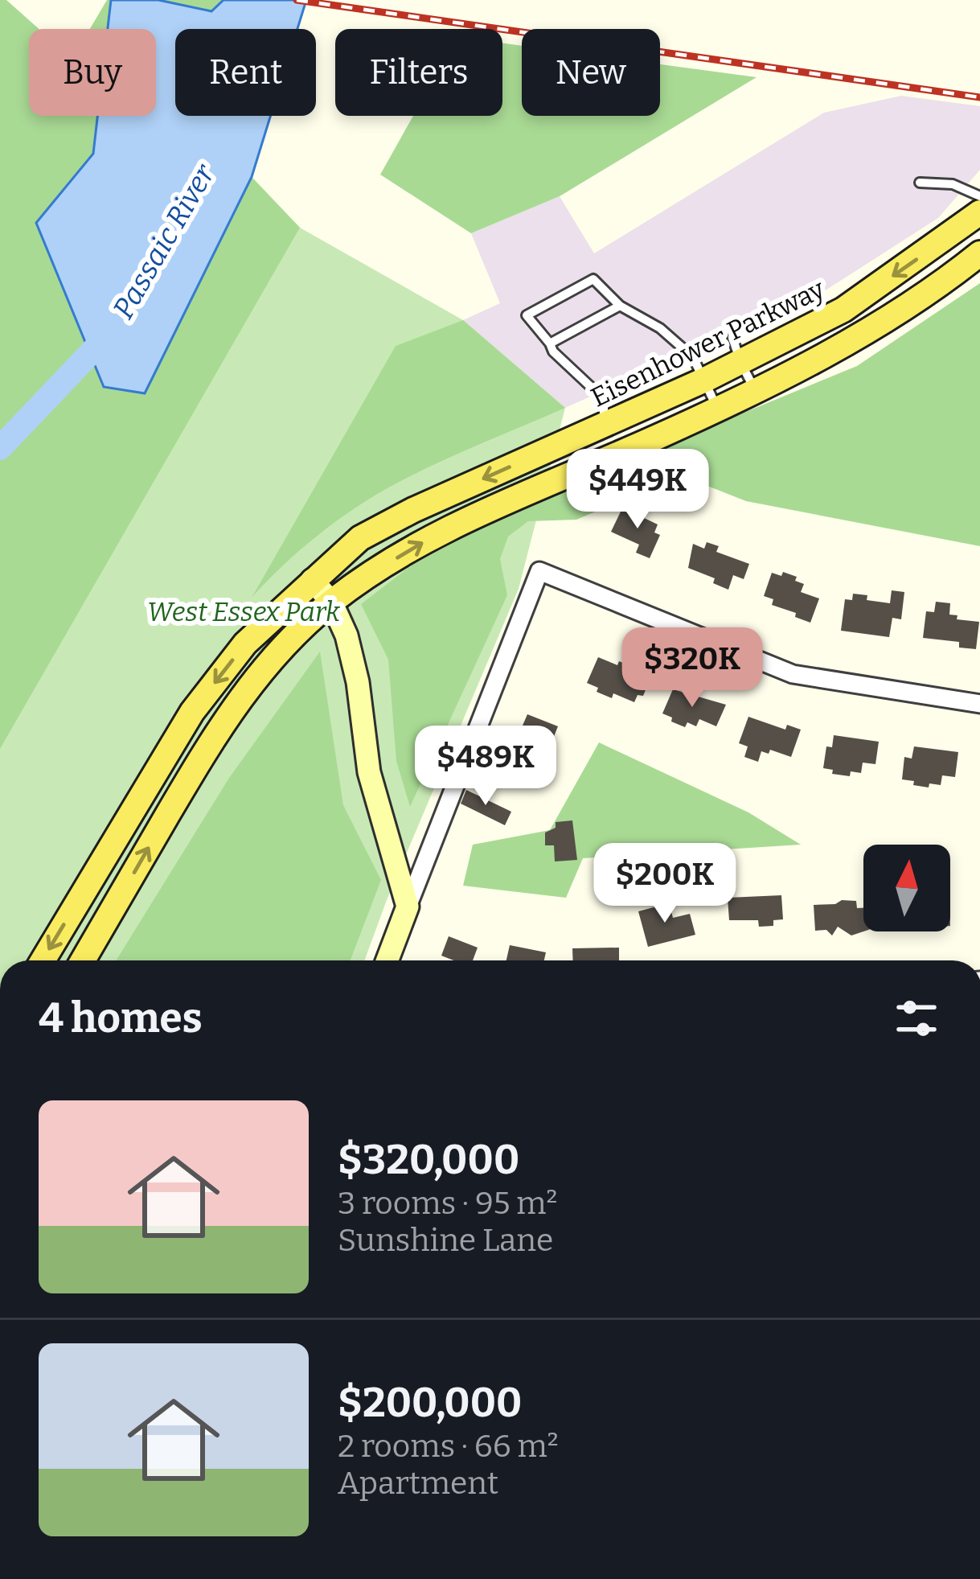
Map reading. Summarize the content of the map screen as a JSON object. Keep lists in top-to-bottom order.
{
  "streets": {
    "main road": ["Eisenhower Parkway"]
  },
  "water": ["Passaic River"],
  "parks": ["West Essex Park"],
  "north": "top",
  "page": {
    "chip": [
      "Buy",
      "Rent",
      "Filters",
      "New"
    ],
    "price": [
      "$449K",
      "$320K",
      "$489K",
      "$200K"
    ],
    "heading": "4 homes",
    "list": [
      {
        "name": "$320,000",
        "note": "3 rooms · 95 m² · Sunshine Lane"
      },
      {
        "name": "$200,000",
        "note": "2 rooms · 66 m² · Apartment"
      }
    ]
  }
}
